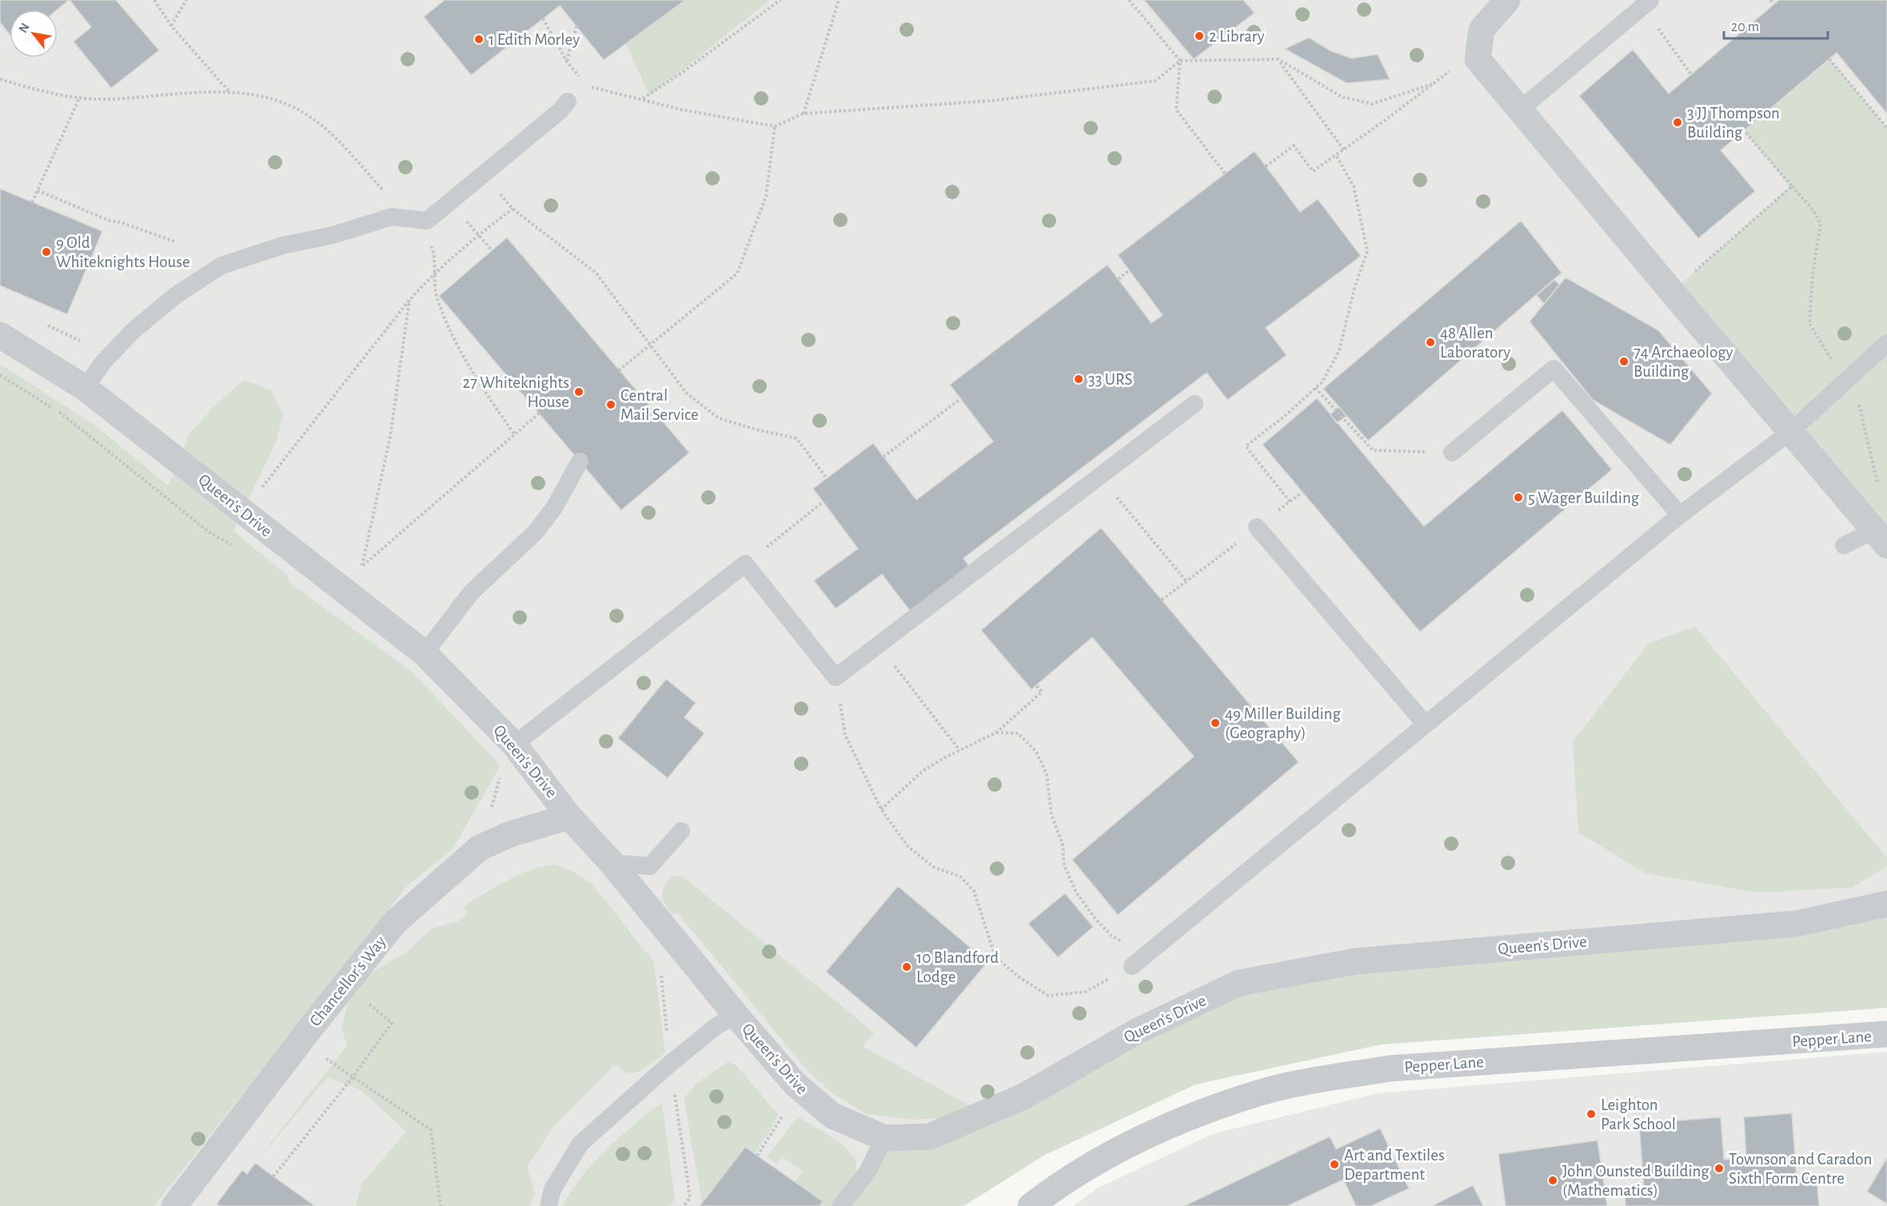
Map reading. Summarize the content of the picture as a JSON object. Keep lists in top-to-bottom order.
{
  "streets": {
    "street": ["Queen's Drive", "Chancellor's Way", "Pepper Lane"]
  },
  "crossings": [
    ["Queen's Drive", "Chancellor's Way"]
  ],
  "places": [
    "2 Library",
    "1 Edith Morley",
    "3 JJ Thompson Building",
    "9 Old Whiteknights House",
    "48 Allen Laboratory",
    "74 Archaeology Building",
    "33 URS",
    "27 Whiteknights House",
    "Central Mail Service",
    "5 Wager Building",
    "49 Miller Building (Geography)",
    "10 Blandford Lodge",
    "Leighton Park School",
    "Art and Textiles Department",
    "Townson and Caradon Sixth Form Centre",
    "John Ounsted Building (Mathematics)"
  ],
  "scale_bar": "20 m",
  "north": "top left"
}
